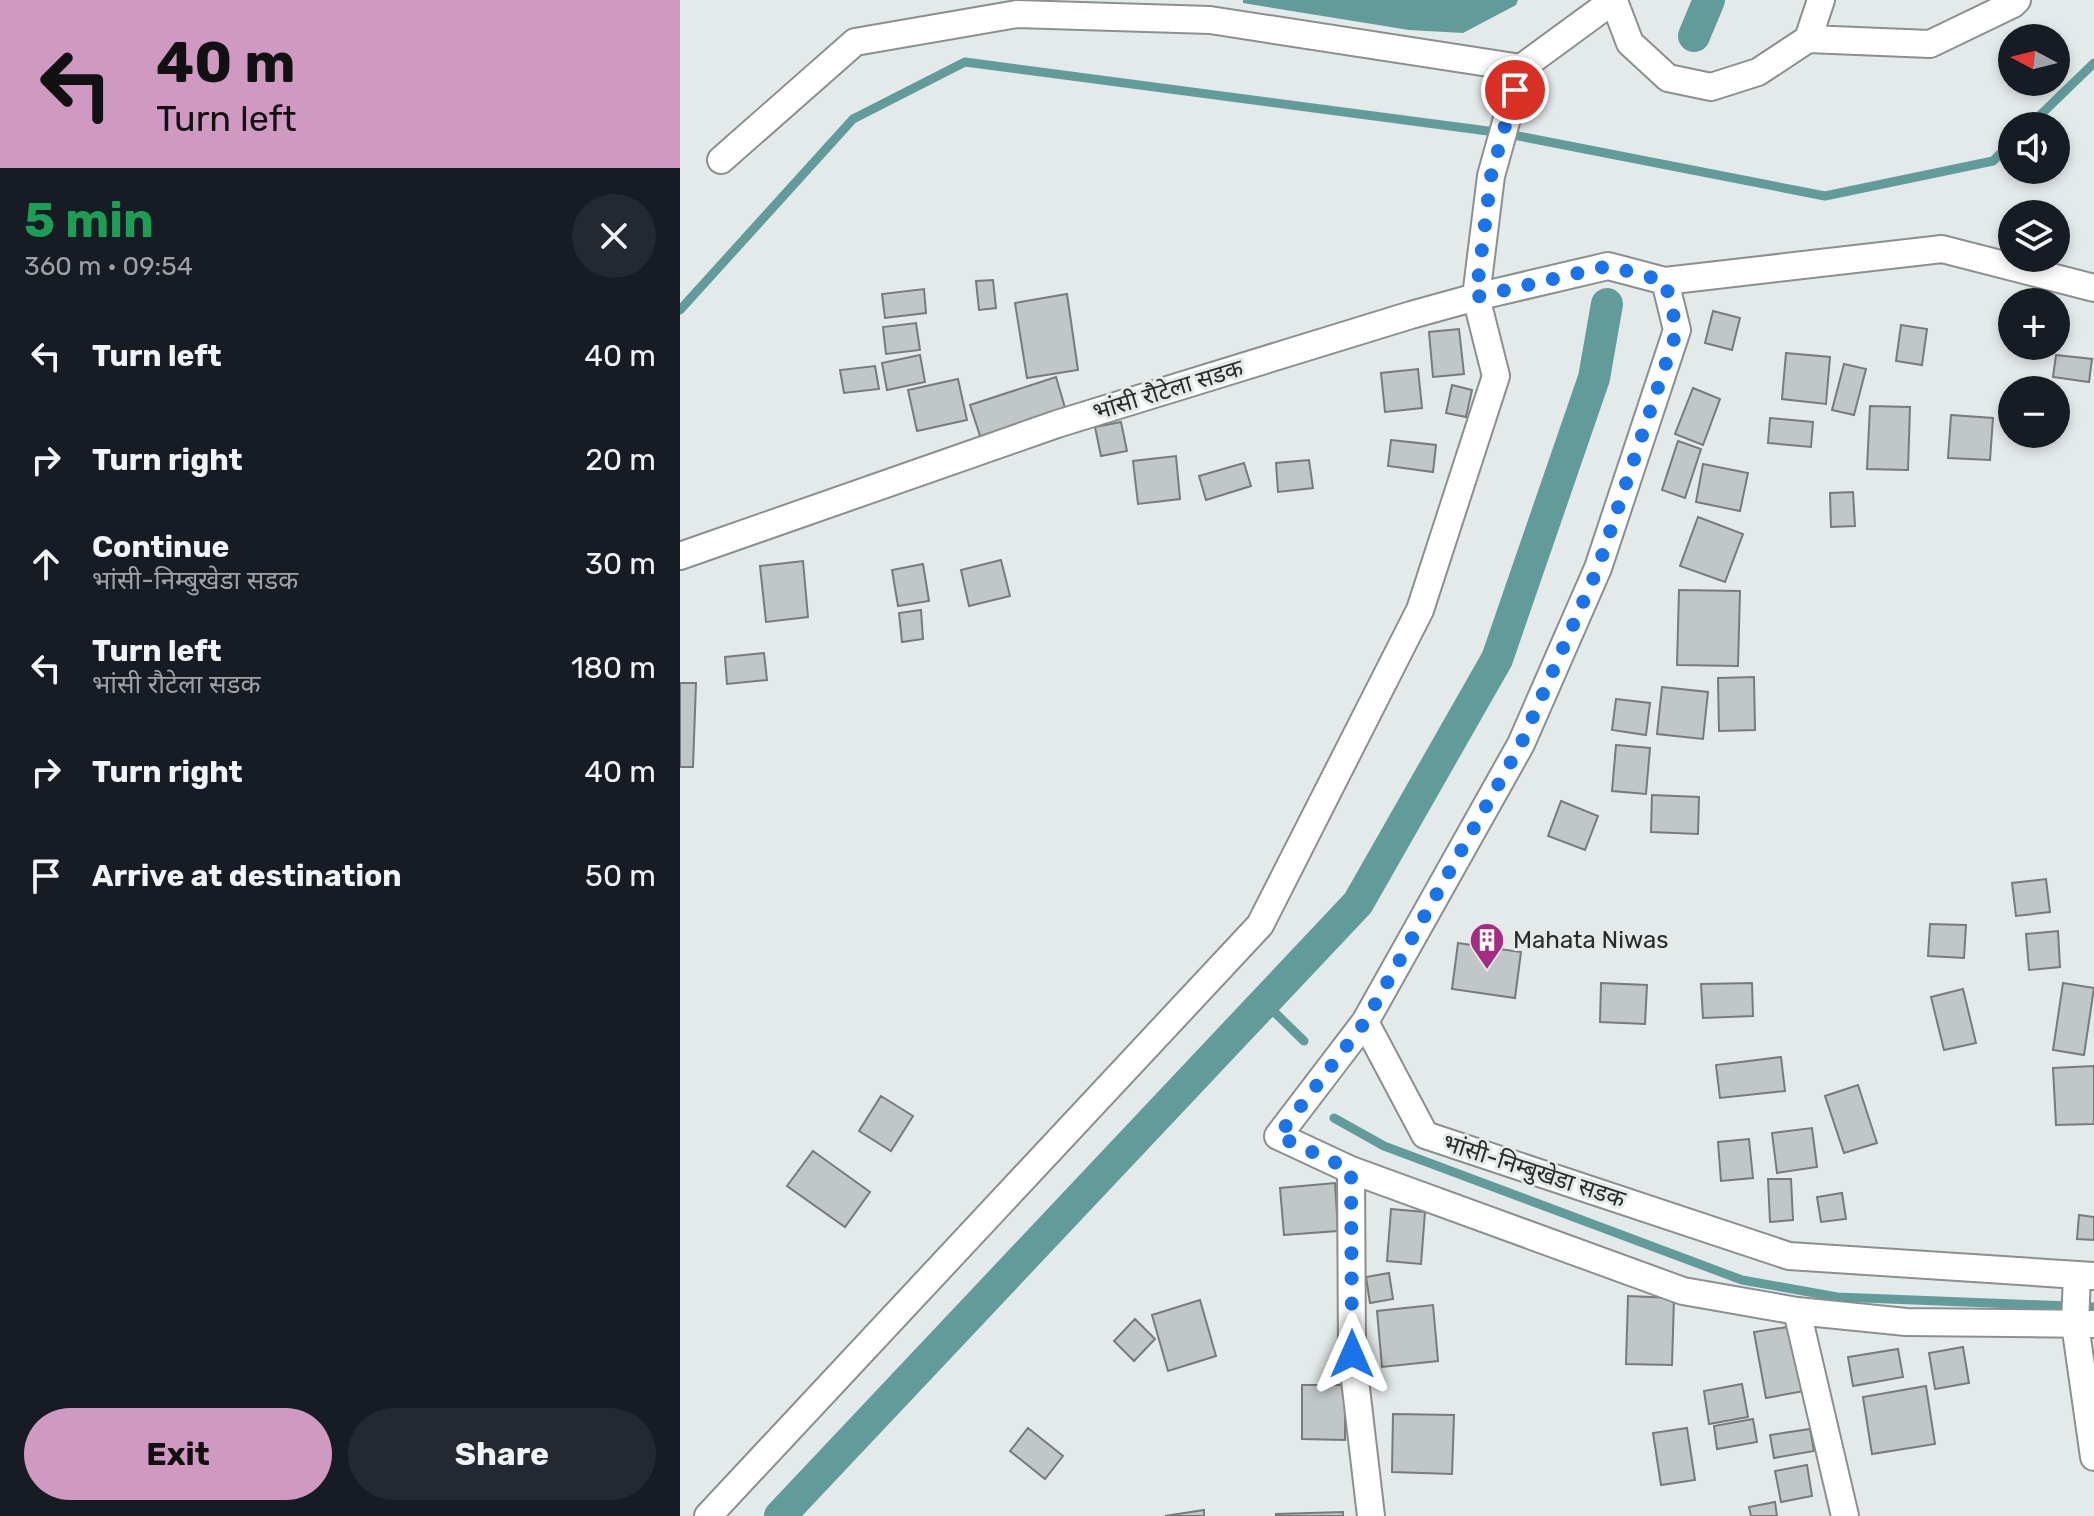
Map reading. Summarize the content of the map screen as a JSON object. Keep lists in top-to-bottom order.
{
  "streets": {
    "street": ["भांसी रौटेला सडक", "भांसी-निम्बुखेडा सडक"]
  },
  "places": {
    "building": ["Mahata Niwas"]
  },
  "north": "left",
  "page": {
    "turn": ["40 m", "Turn left"],
    "map_buttons": ["+", "−"],
    "heading": ["5 min", "360 m · 09:54"],
    "list": [
      {
        "name": "Turn left",
        "value": "40 m"
      },
      {
        "name": "Turn right",
        "value": "20 m"
      },
      {
        "name": "Continue",
        "note": "भांसी-निम्बुखेडा सडक",
        "value": "30 m"
      },
      {
        "name": "Turn left",
        "note": "भांसी रौटेला सडक",
        "value": "180 m"
      },
      {
        "name": "Turn right",
        "value": "40 m"
      },
      {
        "name": "Arrive at destination",
        "value": "50 m"
      }
    ],
    "buttons": ["Exit", "Share"]
  }
}
